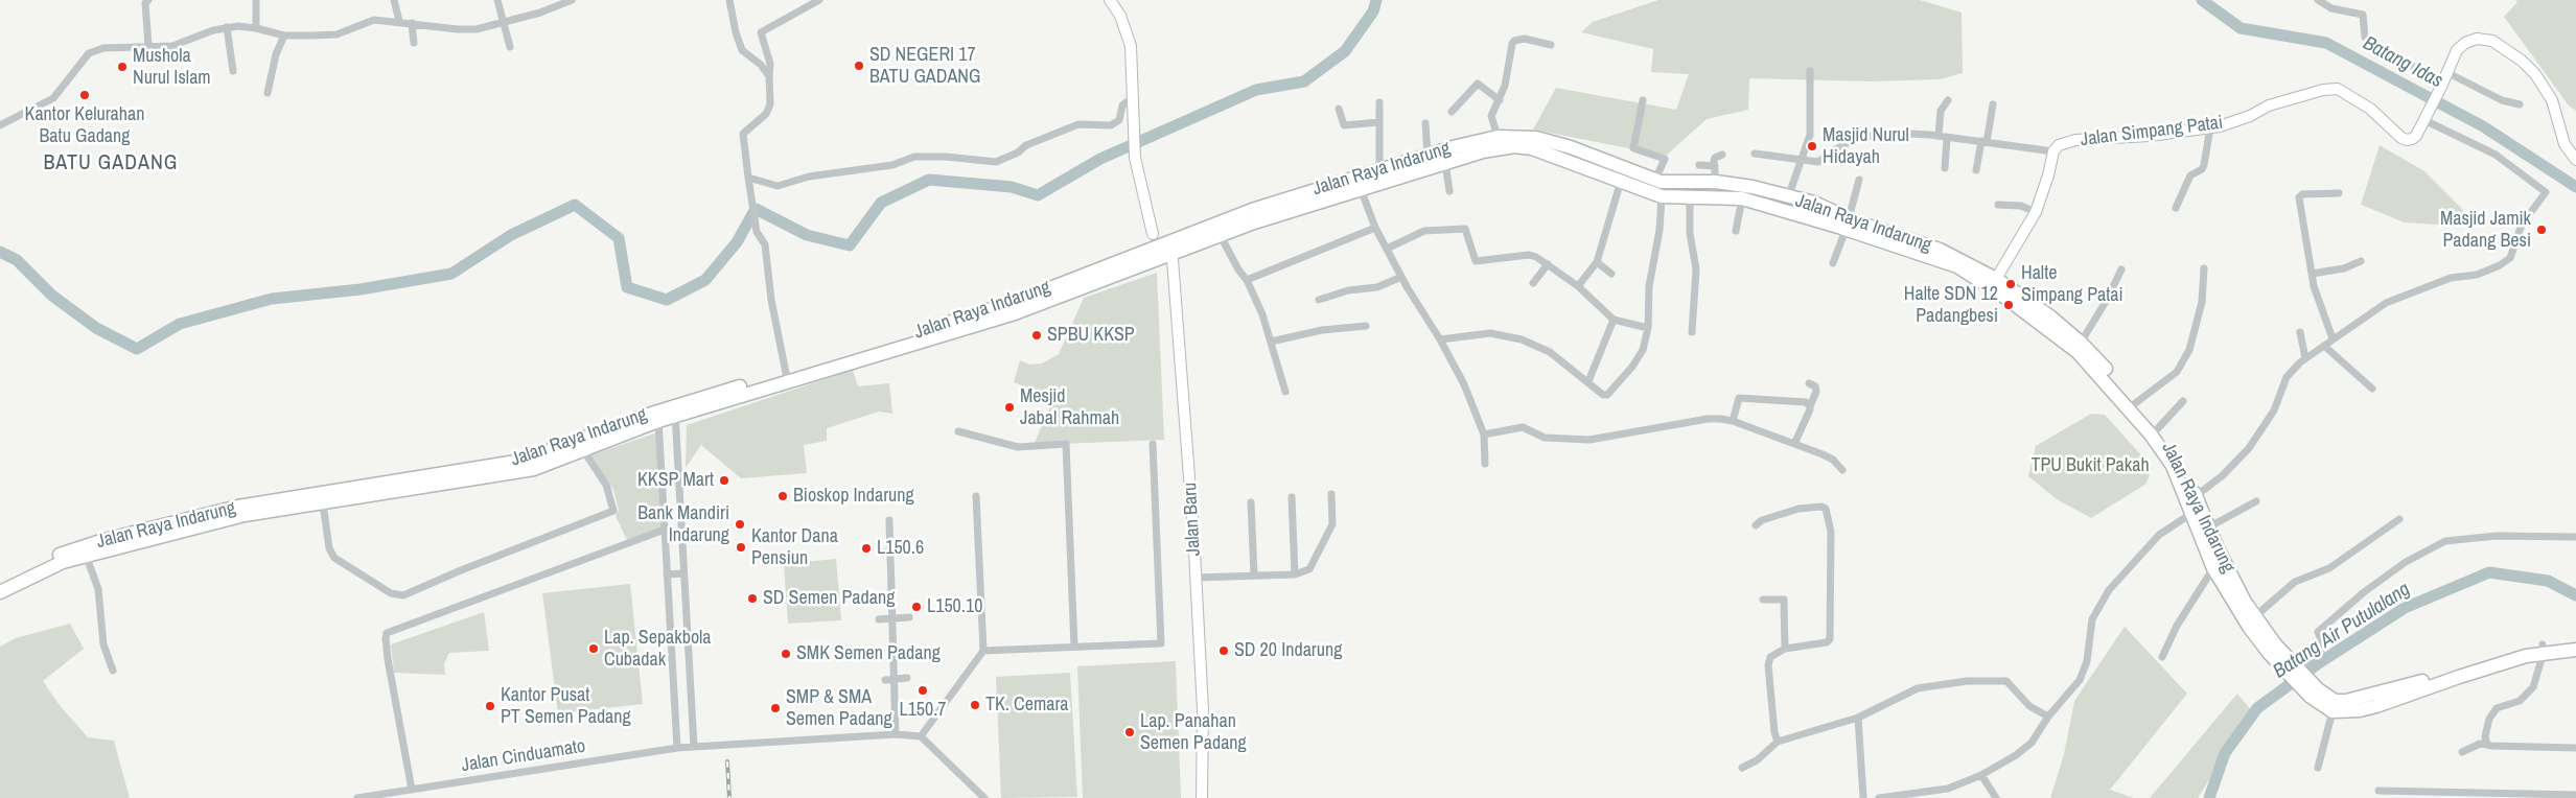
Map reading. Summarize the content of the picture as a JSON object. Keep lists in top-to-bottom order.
{
  "streets": {
    "highway": ["Jalan Raya Indarung"],
    "street": ["Jalan Simpang Patai", "Jalan Baru", "Jalan Cinduamato"]
  },
  "crossings": [
    ["Jalan Raya Indarung", "Jalan Baru"]
  ],
  "districts": ["BATU GADANG"],
  "water": ["Batang Idas", "Batang Air Putulalang"],
  "parks": ["TPU Bukit Pakah"],
  "places": [
    "SD NEGERI 17 BATU GADANG",
    "Mushola Nurul Islam",
    "Kantor Kelurahan Batu Gadang",
    "Masjid Nurul Hidayah",
    "Masjid Jamik Padang Besi",
    "Halte Simpang Patai",
    "Halte SDN 12 Padangbesi",
    "SPBU KKSP",
    "Mesjid Jabal Rahmah",
    "KKSP Mart",
    "Bioskop Indarung",
    "Bank Mandiri Indarung",
    "Kantor Dana Pensiun",
    "L150.6",
    "SD Semen Padang",
    "L150.10",
    "Lap. Sepakbola Cubadak",
    "SD 20 Indarung",
    "SMK Semen Padang",
    "L150.7",
    "TK. Cemara",
    "Kantor Pusat PT Semen Padang",
    "SMP & SMA Semen Padang",
    "Lap. Panahan Semen Padang"
  ]
}
